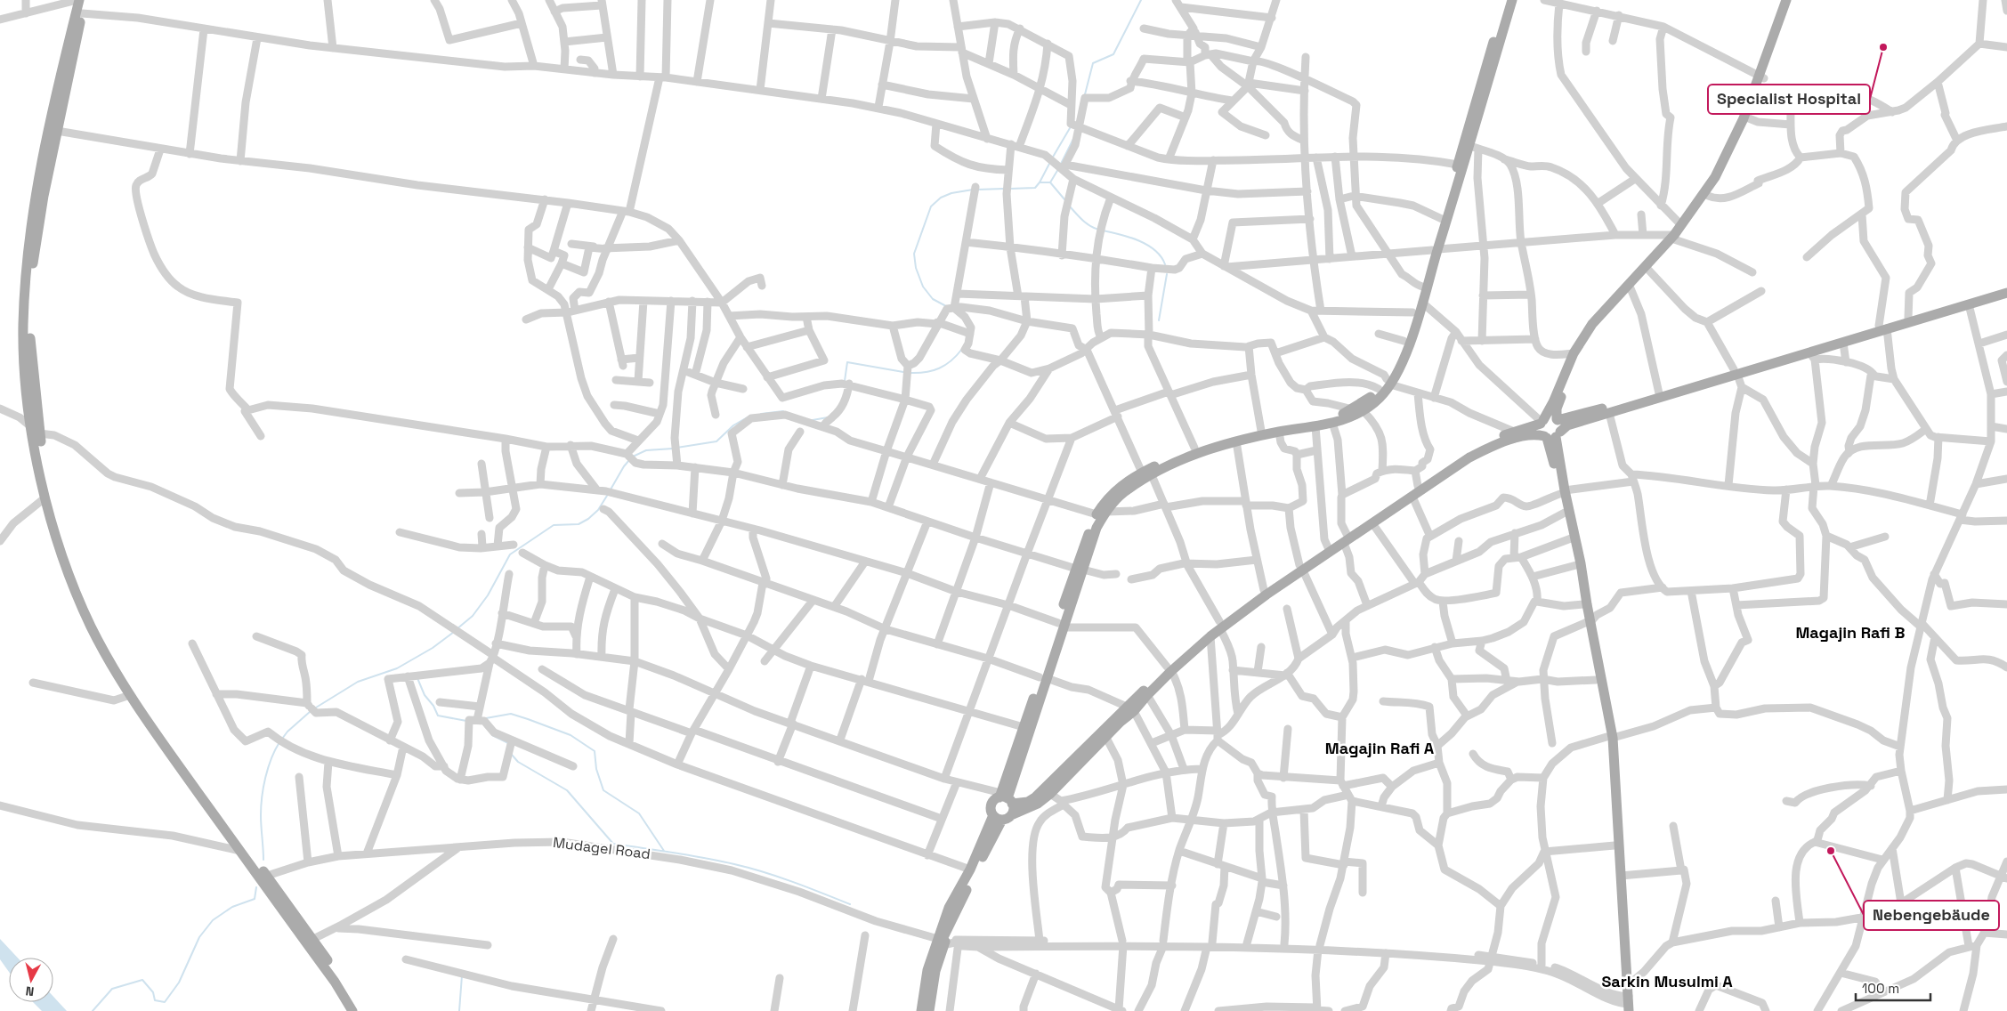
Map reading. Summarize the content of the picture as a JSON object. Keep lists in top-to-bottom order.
{
  "streets": {
    "street": ["Mudagel Road"]
  },
  "districts": ["Magajin Rafi B", "Magajin Rafi A", "Sarkin Musulmi A"],
  "places": ["Specialist Hospital", "Nebengebäude"],
  "scale_bar": "100 m",
  "north": "bottom"
}
